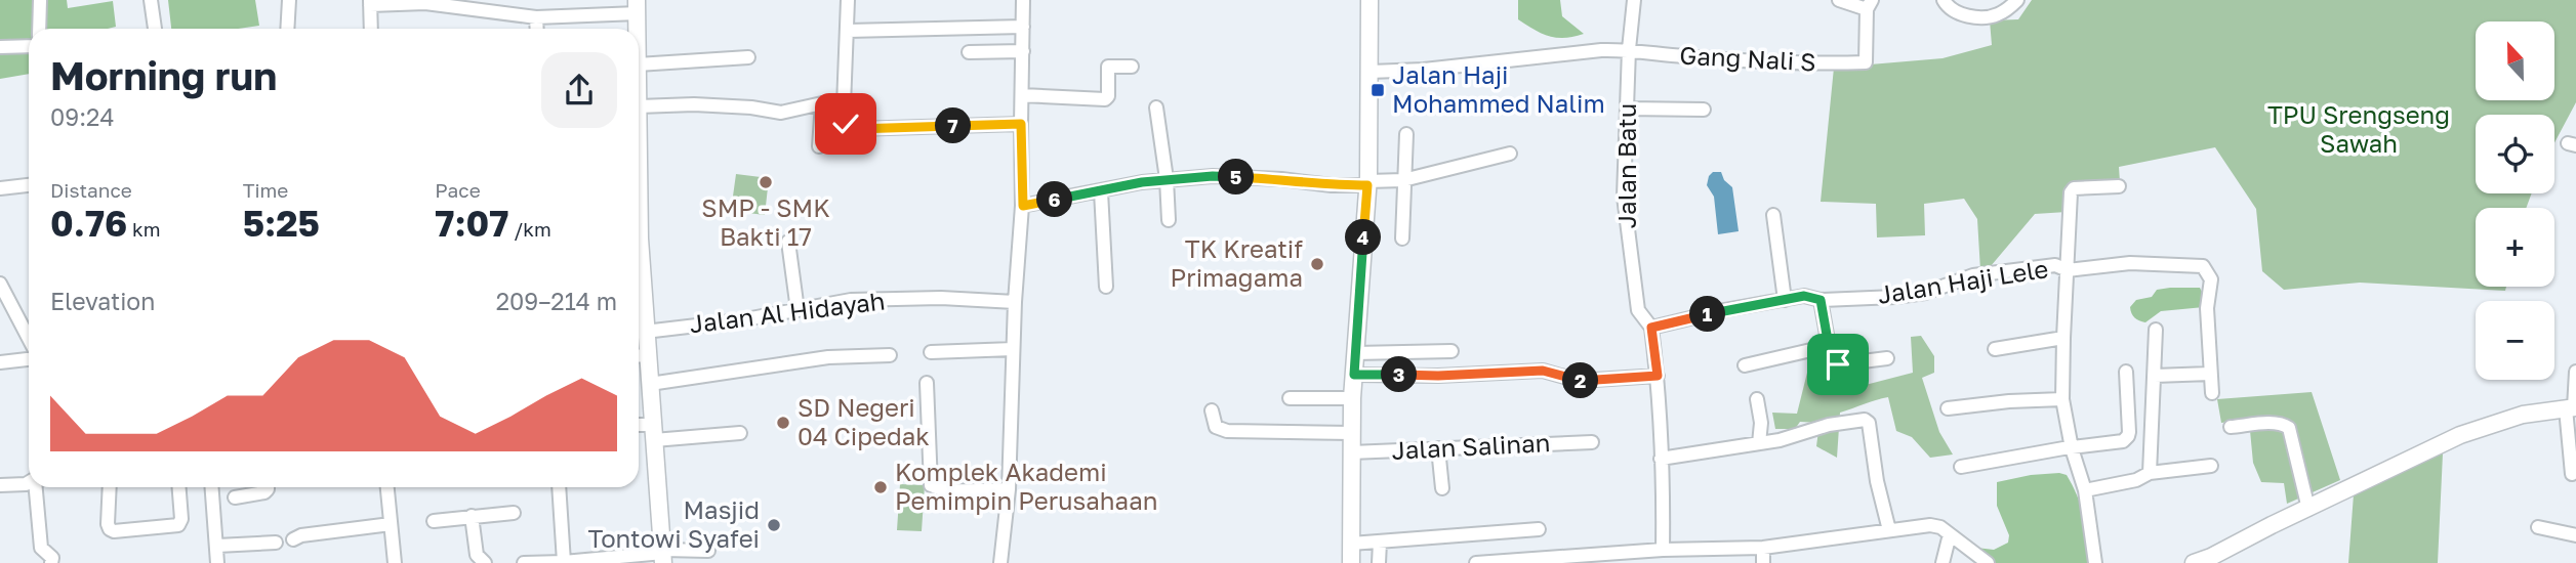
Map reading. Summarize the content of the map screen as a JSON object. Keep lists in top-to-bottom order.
{
  "streets": {
    "street": [
      "Gang Nali S",
      "Jalan Batu",
      "Jalan Haji Lele",
      "Jalan Al Hidayah",
      "Jalan Salinan"
    ]
  },
  "crossings": [
    ["Gang Nali S", "Jalan Batu"],
    ["Jalan Batu", "Jalan Haji Lele"]
  ],
  "parks": ["TPU Srengseng Sawah"],
  "places": {
    "transit": ["Jalan Haji Mohammed Nalim"],
    "other": [
      "SMP - SMK Bakti 17",
      "TK Kreatif Primagama",
      "SD Negeri 04 Cipedak",
      "Komplek Akademi Pemimpin Perusahaan",
      "Masjid Tontowi Syafei"
    ]
  },
  "north": "top",
  "page": {
    "map_buttons": ["+", "−"],
    "heading": ["Morning run", "09:24"],
    "pins": [
      "7",
      "5",
      "6",
      "4",
      "1",
      "3",
      "2"
    ],
    "stats": [
      ["Distance", "0.76 km"],
      ["Time", "5:25"],
      ["Pace", "7:07 /km"]
    ],
    "chart": ["Elevation", "209–214 m"]
  }
}
